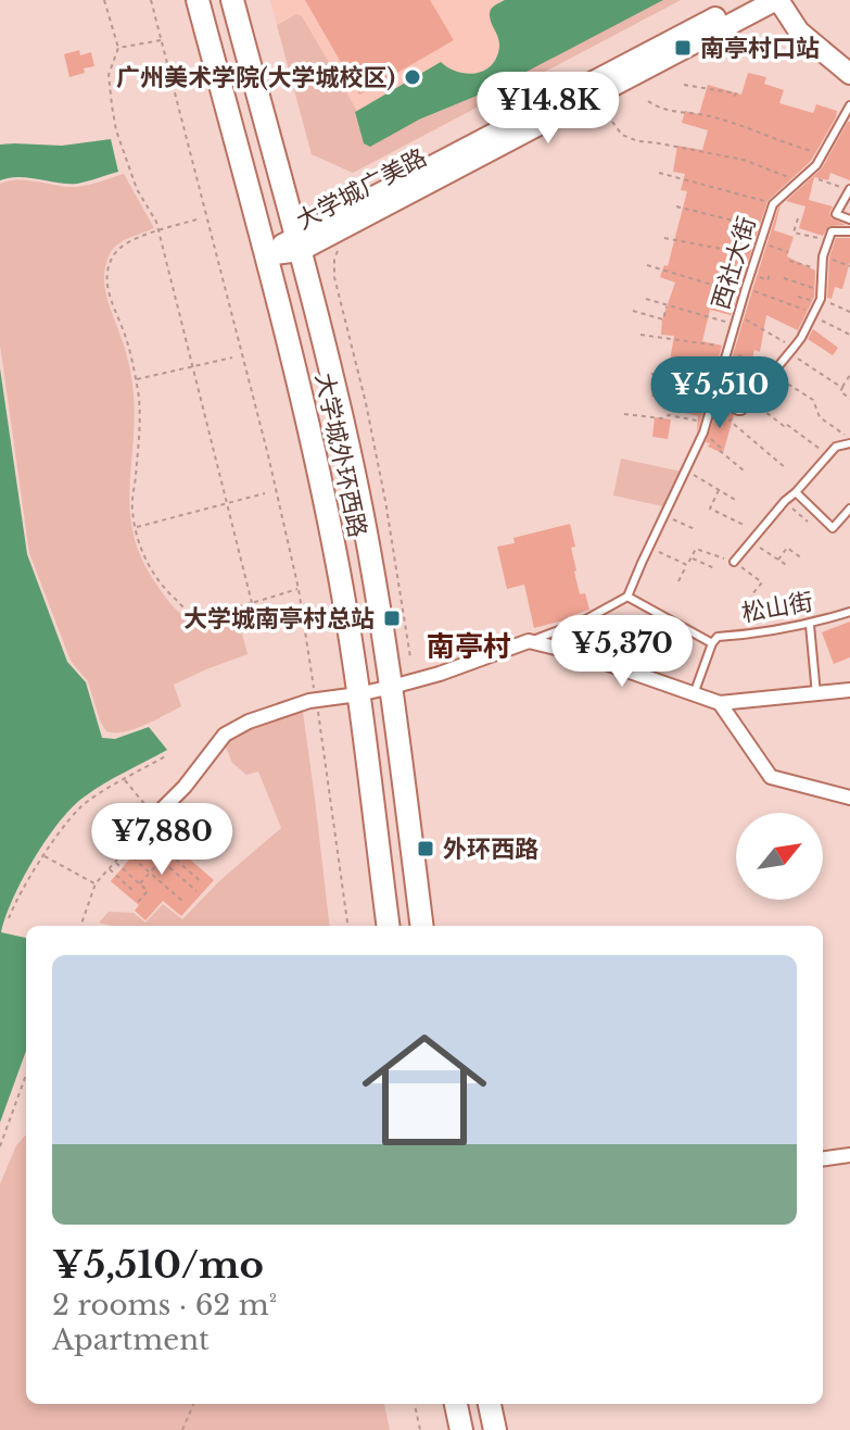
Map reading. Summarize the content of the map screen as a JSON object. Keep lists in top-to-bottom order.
{
  "streets": {
    "main road": ["大学城广美路", "大学城外环西路"],
    "lane": ["西社大街", "松山街"]
  },
  "crossings": [
    ["大学城广美路", "大学城外环西路"]
  ],
  "districts": ["南亭村"],
  "places": {
    "transit": ["南亭村口站", "大学城南亭村总站", "外环西路"],
    "other": ["广州美术学院(大学城校区)"]
  },
  "north": "top right",
  "page": {
    "price": [
      "¥14.8K",
      "¥5,510",
      "¥5,370",
      "¥7,880"
    ],
    "list": [
      {
        "name": "¥5,510/mo",
        "note": "2 rooms · 62 m² · Apartment"
      }
    ]
  }
}
